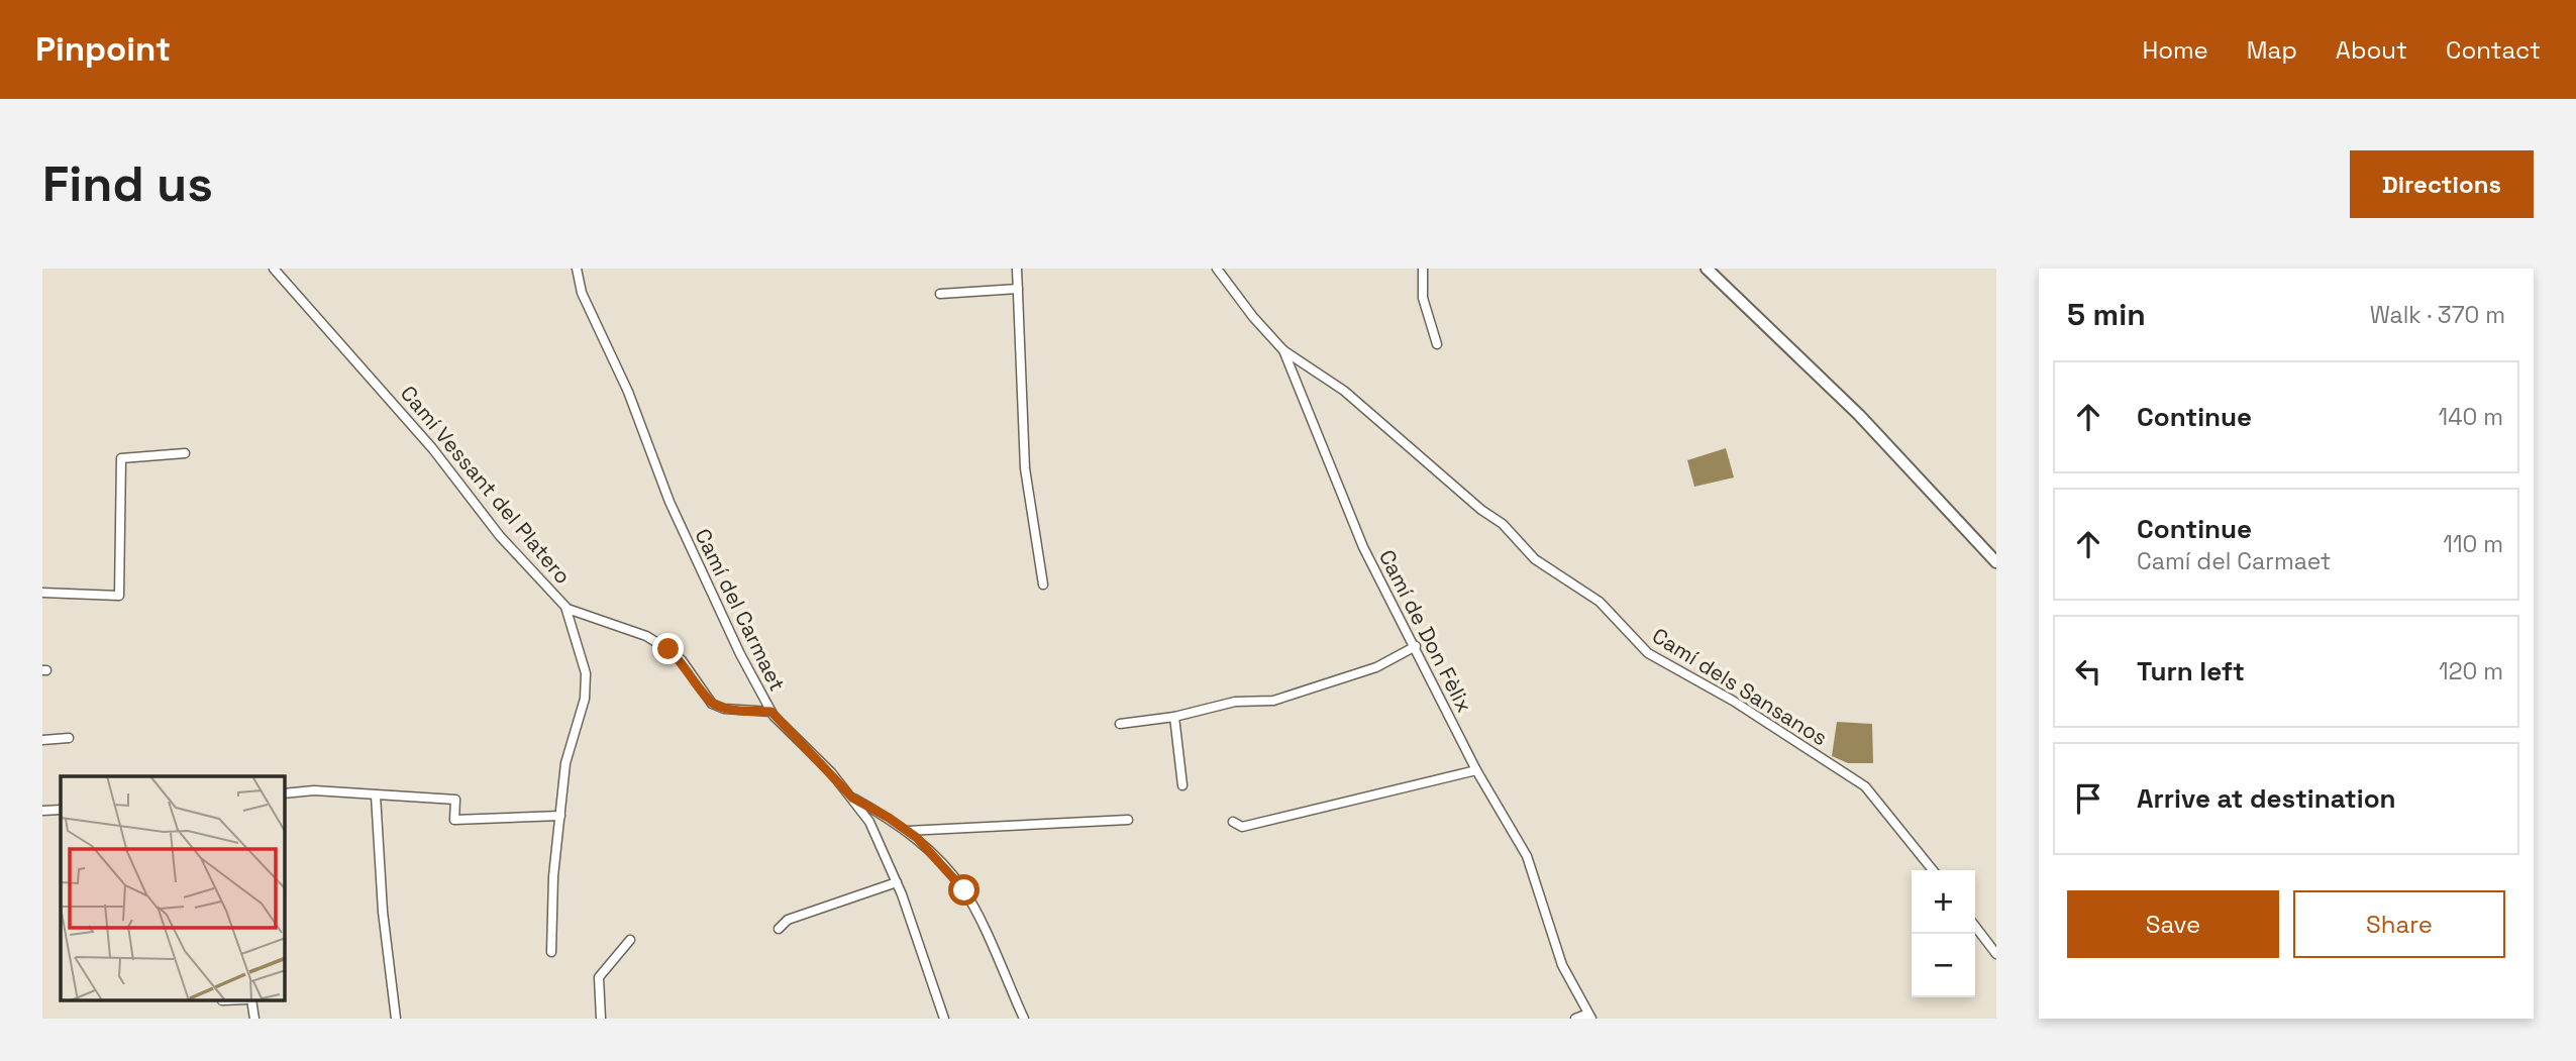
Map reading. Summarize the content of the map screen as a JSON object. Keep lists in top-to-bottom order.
{
  "streets": {
    "street": [
      "Camí Vessant del Platero",
      "Camí del Carmaet",
      "Camí de Don Fèlix",
      "Camí dels Sansanos"
    ]
  },
  "crossings": [
    ["Camí Vessant del Platero", "Camí del Carmaet"],
    ["Camí de Don Fèlix", "Camí dels Sansanos"]
  ],
  "page": {
    "header": "Pinpoint",
    "nav": [
      "Home",
      "Map",
      "About",
      "Contact"
    ],
    "buttons": [
      "Directions",
      ["Save", "Share"]
    ],
    "title": "Find us",
    "heading": ["5 min", "Walk · 370 m"],
    "list": [
      ["Continue", "140 m"],
      ["Continue", "Camí del Carmaet", "110 m"],
      ["Turn left", "120 m"],
      "Arrive at destination"
    ],
    "map_buttons": ["+", "−"]
  }
}
